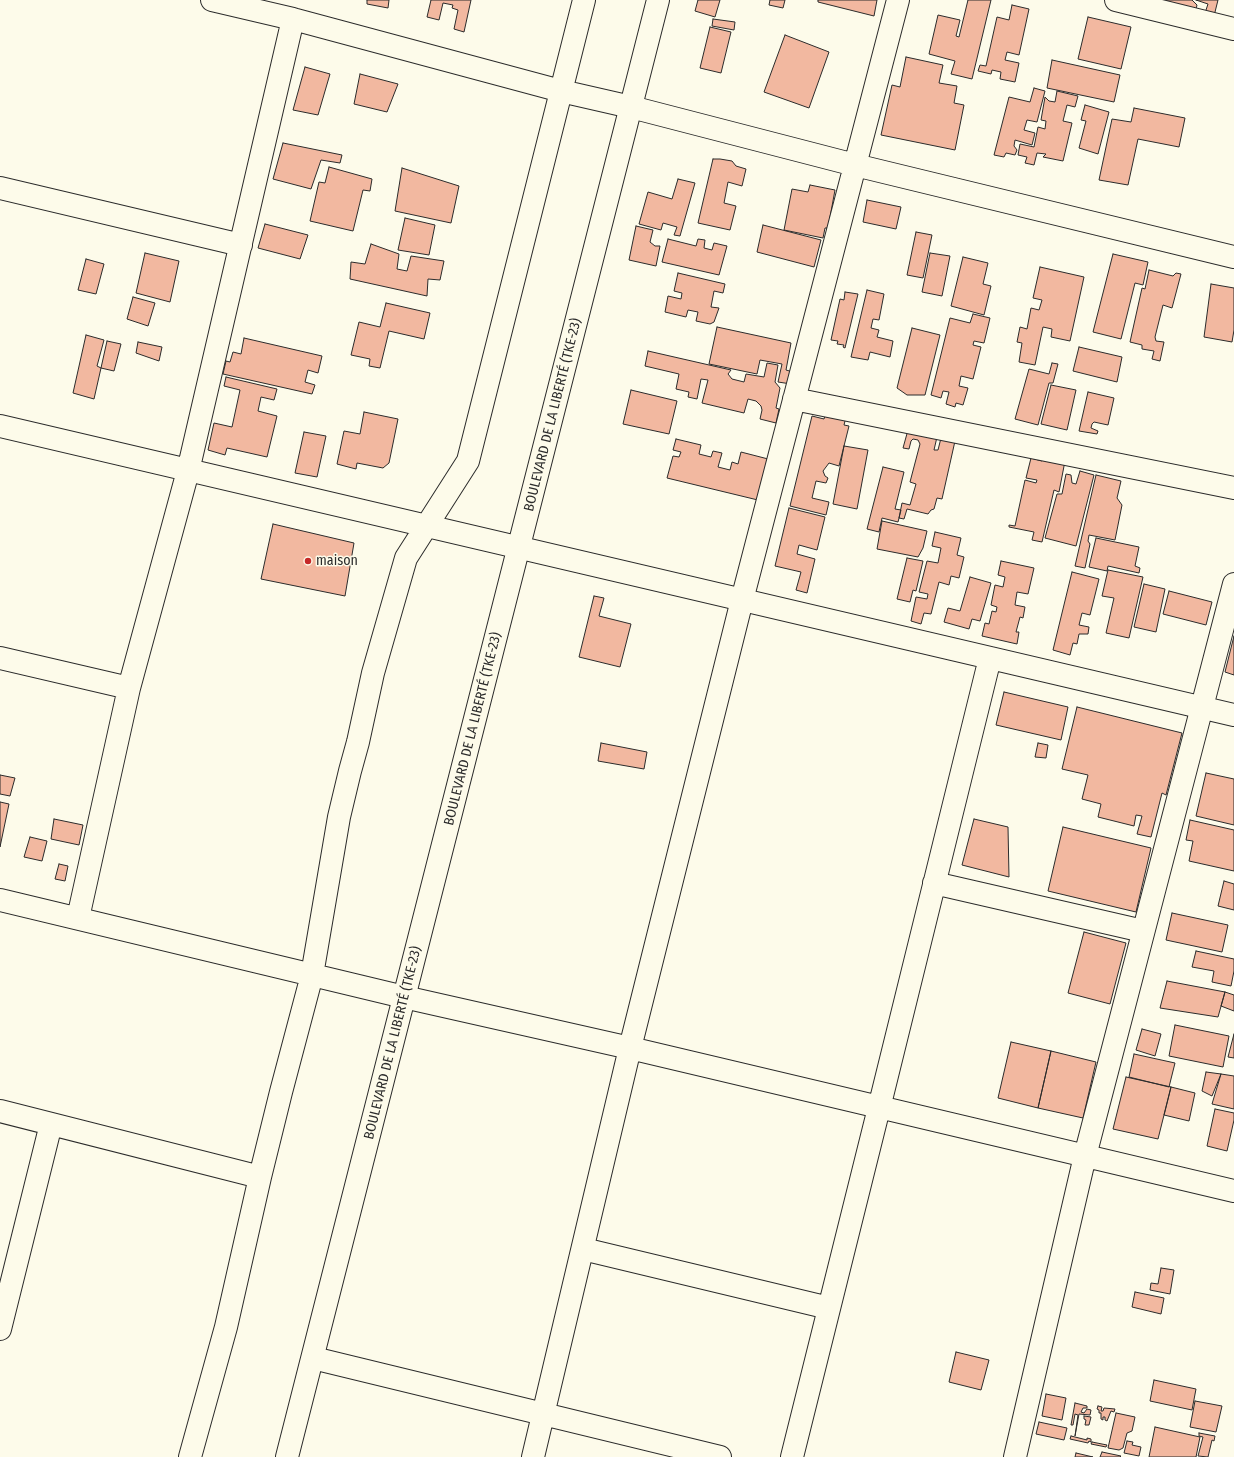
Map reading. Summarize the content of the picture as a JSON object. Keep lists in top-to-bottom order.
{
  "streets": {
    "street": ["BOULEVARD DE LA LIBERTÉ (TKE-23)"]
  },
  "places": ["maison"]
}
